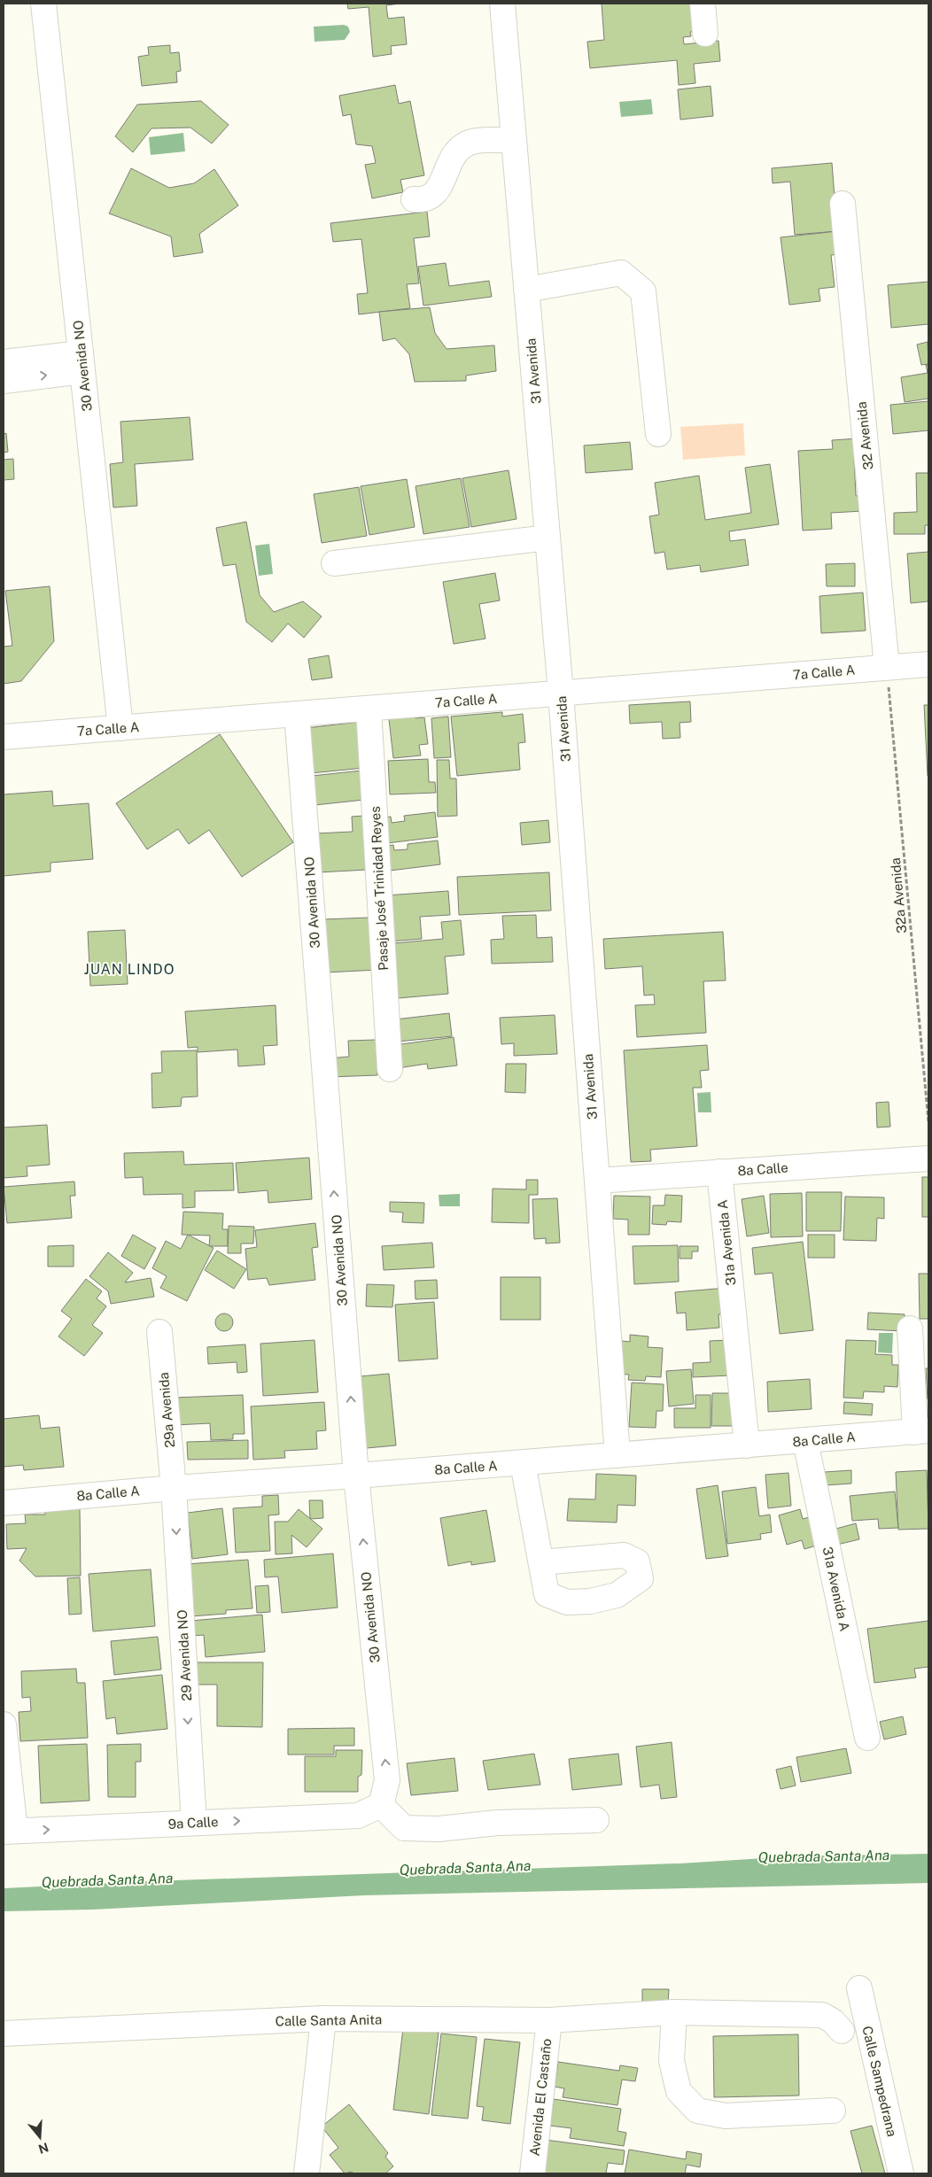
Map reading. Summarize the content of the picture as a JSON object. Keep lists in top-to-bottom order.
{
  "streets": {
    "street": [
      "30 Avenida NO",
      "31 Avenida",
      "32 Avenida",
      "7a Calle A",
      "Pasaje José Trinidad Reyes",
      "8a Calle",
      "31a Avenida A",
      "29a Avenida",
      "8a Calle A",
      "29 Avenida NO",
      "9a Calle",
      "Calle Santa Anita",
      "Calle Sampedrana",
      "Avenida El Castaño"
    ],
    "path": ["32a Avenida"]
  },
  "crossings": [
    ["30 Avenida NO", "7a Calle A"],
    ["30 Avenida NO", "8a Calle A"],
    ["30 Avenida NO", "9a Calle"],
    ["31 Avenida", "7a Calle A"],
    ["31 Avenida", "8a Calle"],
    ["31 Avenida", "8a Calle A"],
    ["32 Avenida", "7a Calle A"],
    ["32 Avenida", "32a Avenida"],
    ["7a Calle A", "Pasaje José Trinidad Reyes"],
    ["7a Calle A", "32a Avenida"],
    ["8a Calle", "31a Avenida A"],
    ["31a Avenida A", "8a Calle A"],
    ["29a Avenida", "8a Calle A"],
    ["29a Avenida", "29 Avenida NO"],
    ["8a Calle A", "29 Avenida NO"],
    ["29 Avenida NO", "9a Calle"],
    ["Calle Santa Anita", "Avenida El Castaño"]
  ],
  "one_way": ["30 Avenida NO", "9a Calle"],
  "districts": ["JUAN LINDO"],
  "water": ["Quebrada Santa Ana"],
  "north": "bottom"
}
